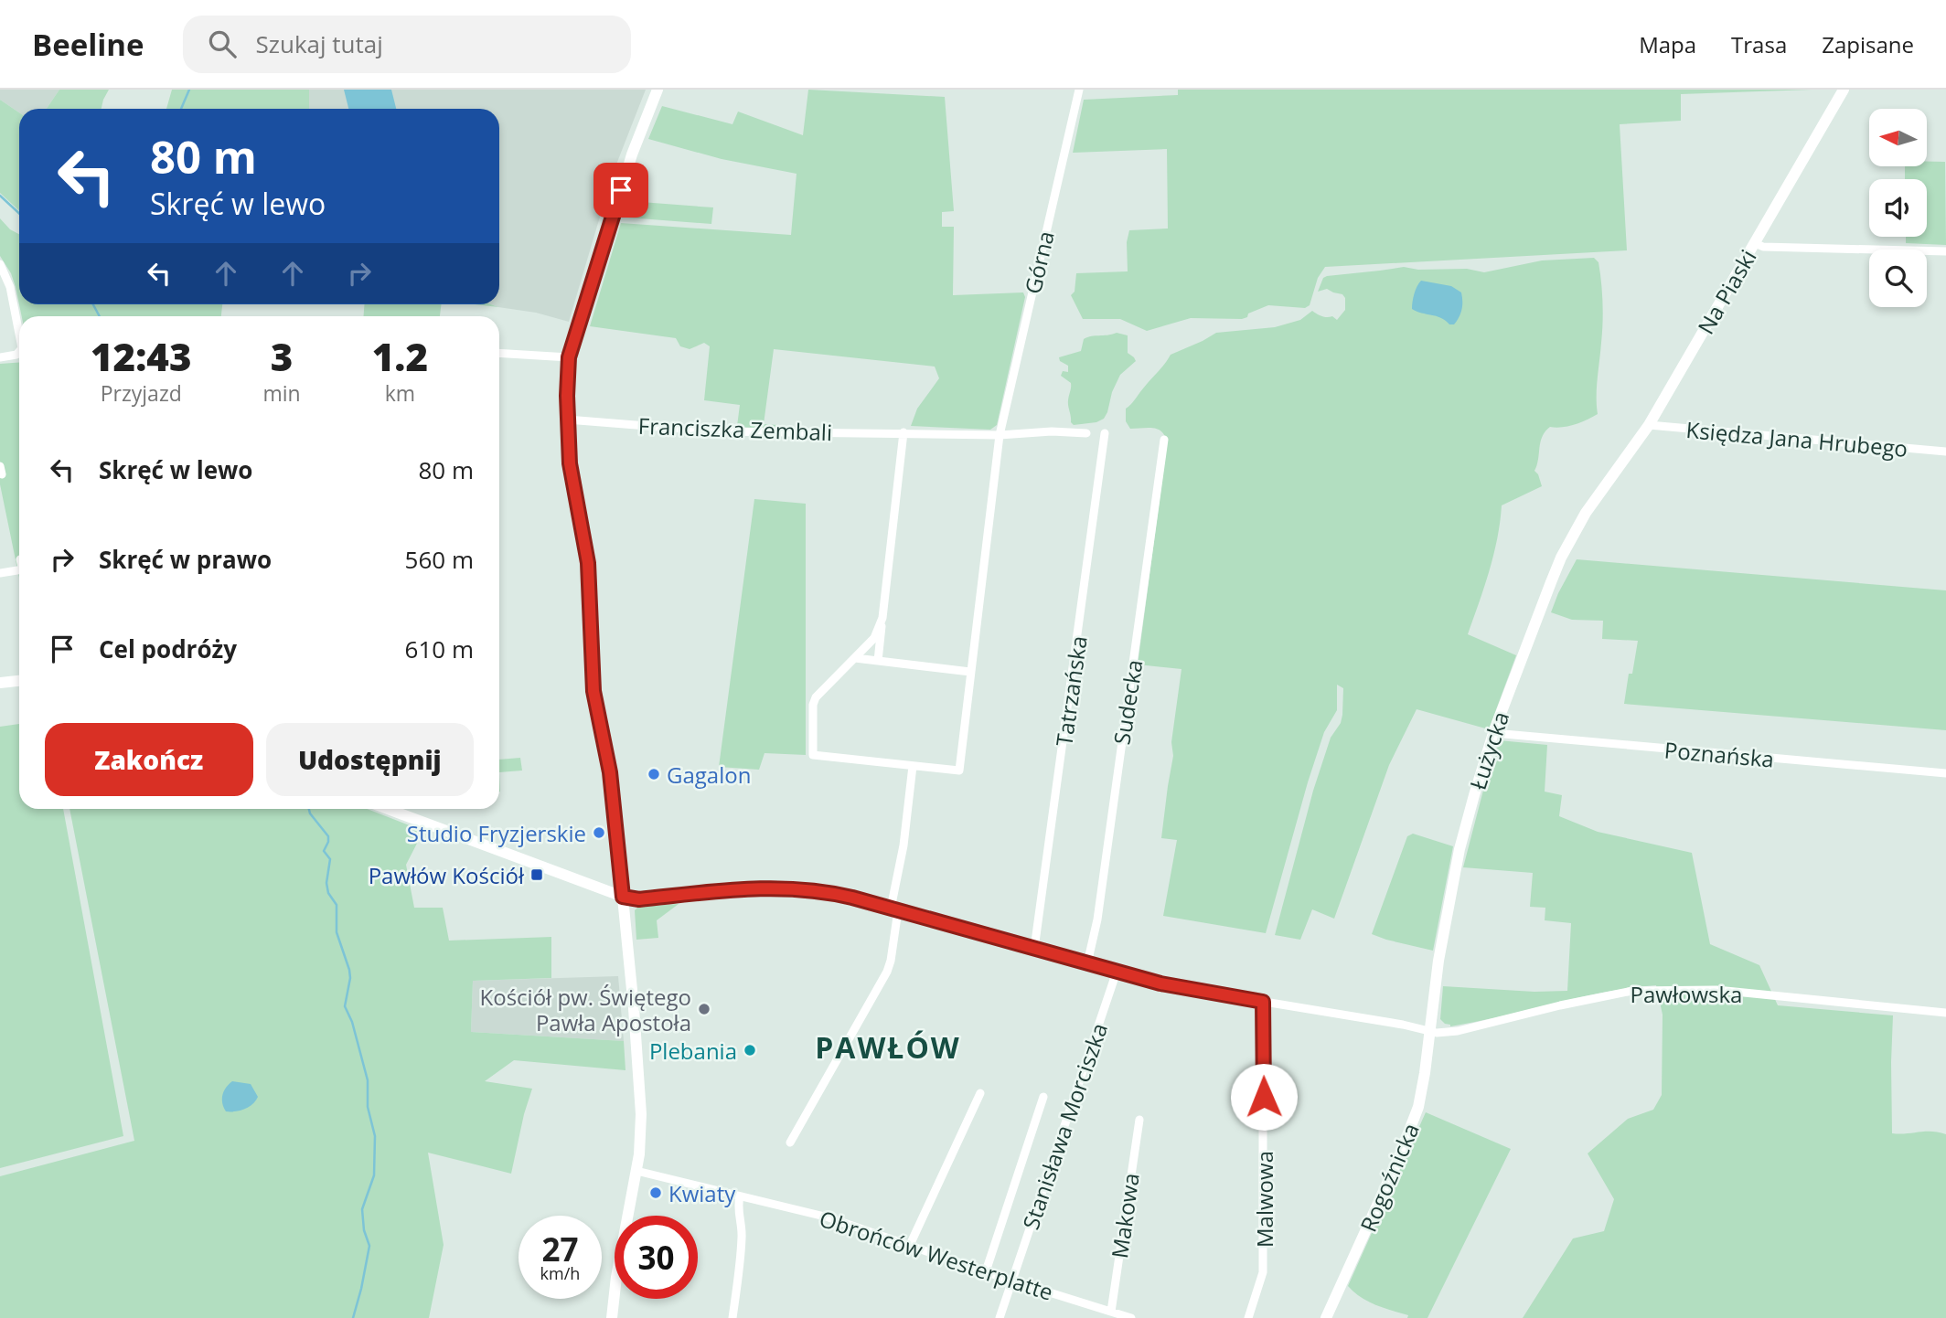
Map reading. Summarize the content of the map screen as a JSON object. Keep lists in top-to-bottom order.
{
  "streets": {
    "street": [
      "Górna",
      "Na Piaski",
      "Franciszka Zembali",
      "Księdza Jana Hrubego",
      "Tatrzańska",
      "Sudecka",
      "Łużycka",
      "Poznańska",
      "Pawłowska",
      "Stanisława Morciszka",
      "Rogoźnicka",
      "Malwowa",
      "Makowa",
      "Obrońców Westerplatte"
    ]
  },
  "crossings": [
    ["Górna", "Franciszka Zembali"],
    ["Na Piaski", "Księdza Jana Hrubego"],
    ["Na Piaski", "Łużycka"],
    ["Tatrzańska", "Pawłowska"],
    ["Sudecka", "Pawłowska"],
    ["Łużycka", "Poznańska"],
    ["Łużycka", "Pawłowska"],
    ["Łużycka", "Rogoźnicka"],
    ["Pawłowska", "Stanisława Morciszka"],
    ["Pawłowska", "Rogoźnicka"],
    ["Pawłowska", "Malwowa"],
    ["Stanisława Morciszka", "Obrońców Westerplatte"],
    ["Makowa", "Obrońców Westerplatte"]
  ],
  "districts": ["PAWŁÓW"],
  "places": {
    "other": [
      "Gagalon",
      "Studio Fryzjerskie",
      "Kościół pw. Świętego Pawła Apostoła",
      "Plebania",
      "Kwiaty"
    ],
    "transit": ["Pawłów Kościół"]
  },
  "north": "left",
  "page": {
    "header": "Beeline",
    "search": "Szukaj tutaj",
    "nav": ["Mapa", "Trasa", "Zapisane"],
    "turn": ["80 m", "Skręć w lewo"],
    "eta": [
      "12:43",
      "Przyjazd",
      "3",
      "min",
      "1.2",
      "km"
    ],
    "list": [
      {
        "name": "Skręć w lewo",
        "value": "80 m"
      },
      {
        "name": "Skręć w prawo",
        "value": "560 m"
      },
      {
        "name": "Cel podróży",
        "value": "610 m"
      }
    ],
    "buttons": ["Zakończ", "Udostępnij"],
    "speed": "27 km/h",
    "limit": "30"
  }
}
